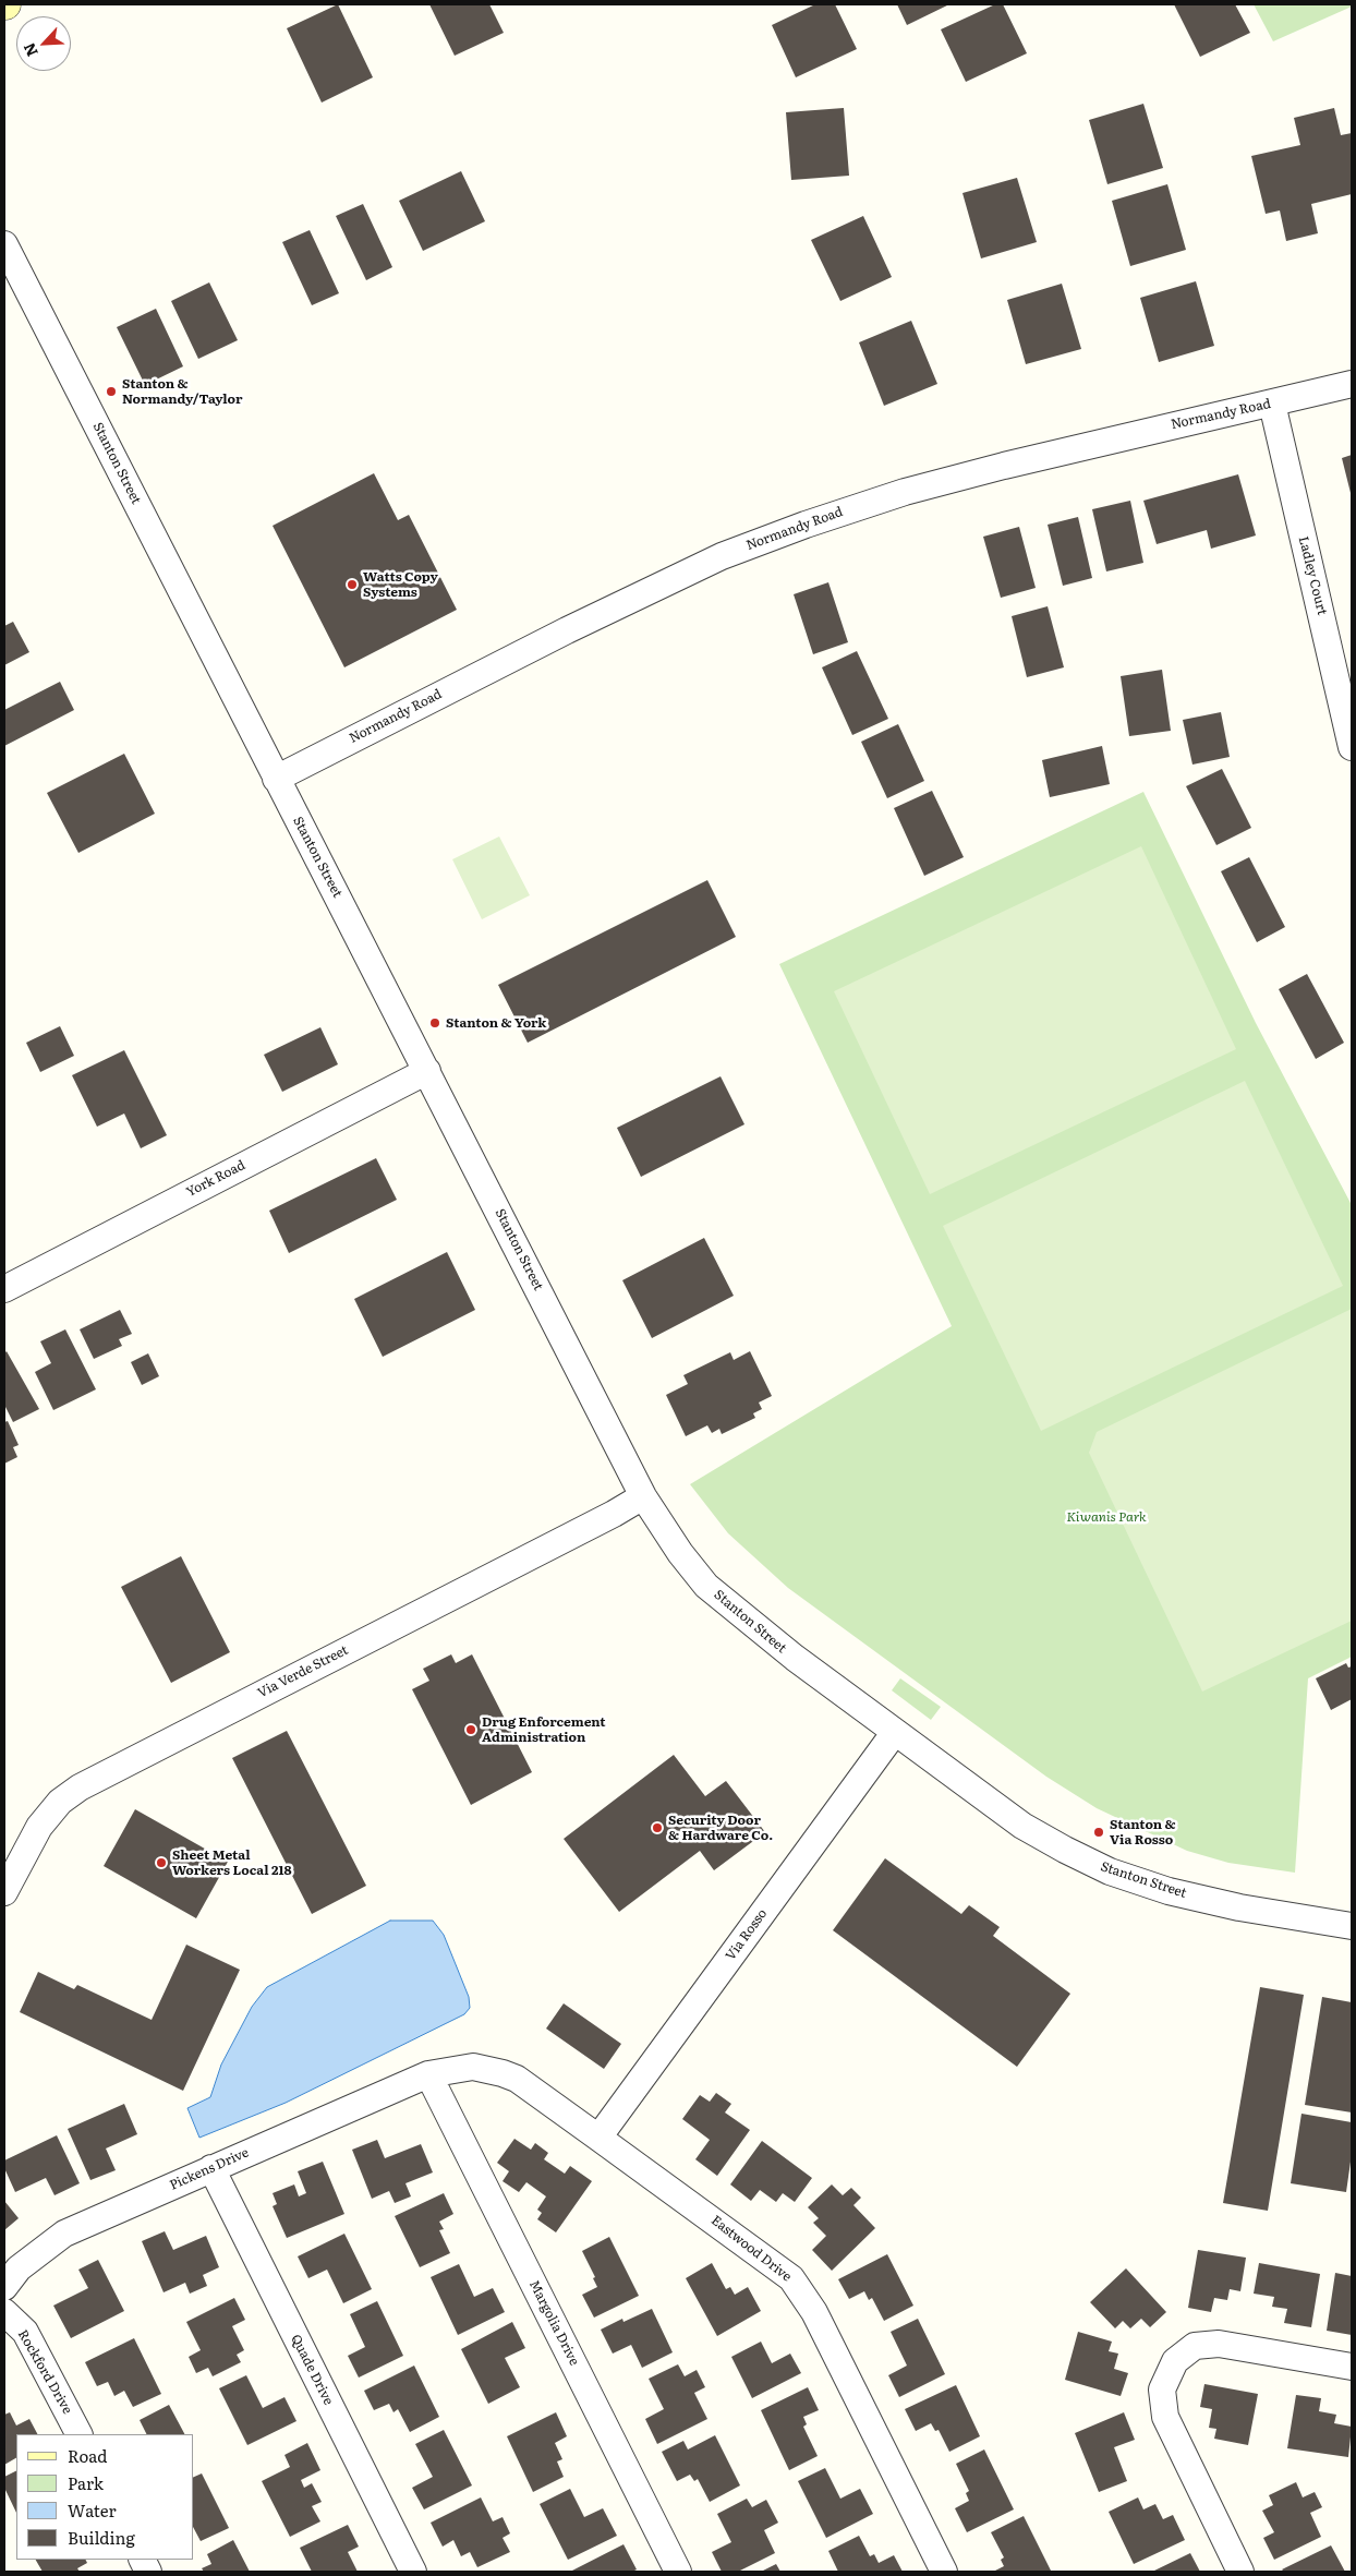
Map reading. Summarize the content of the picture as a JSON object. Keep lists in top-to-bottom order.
{
  "streets": {
    "street": [
      "Normandy Road",
      "Stanton Street",
      "Ladley Court",
      "York Road",
      "Via Verde Street",
      "Via Rosso",
      "Pickens Drive",
      "Eastwood Drive",
      "Margolia Drive",
      "Quade Drive",
      "Rockford Drive"
    ]
  },
  "crossings": [
    ["Normandy Road", "Stanton Street"],
    ["Normandy Road", "Ladley Court"],
    ["Stanton Street", "York Road"],
    ["Stanton Street", "Via Verde Street"],
    ["Stanton Street", "Via Rosso"],
    ["Via Rosso", "Eastwood Drive"],
    ["Pickens Drive", "Eastwood Drive"],
    ["Pickens Drive", "Margolia Drive"],
    ["Pickens Drive", "Quade Drive"],
    ["Eastwood Drive", "Margolia Drive"]
  ],
  "parks": ["Kiwanis Park"],
  "places": [
    "Stanton & Normandy/Taylor",
    "Watts Copy Systems",
    "Stanton & York",
    "Drug Enforcement Administration",
    "Security Door & Hardware Co.",
    "Stanton & Via Rosso",
    "Sheet Metal Workers Local 218"
  ],
  "legend": [
    "Road",
    "Park",
    "Water",
    "Building"
  ],
  "north": "bottom left"
}
